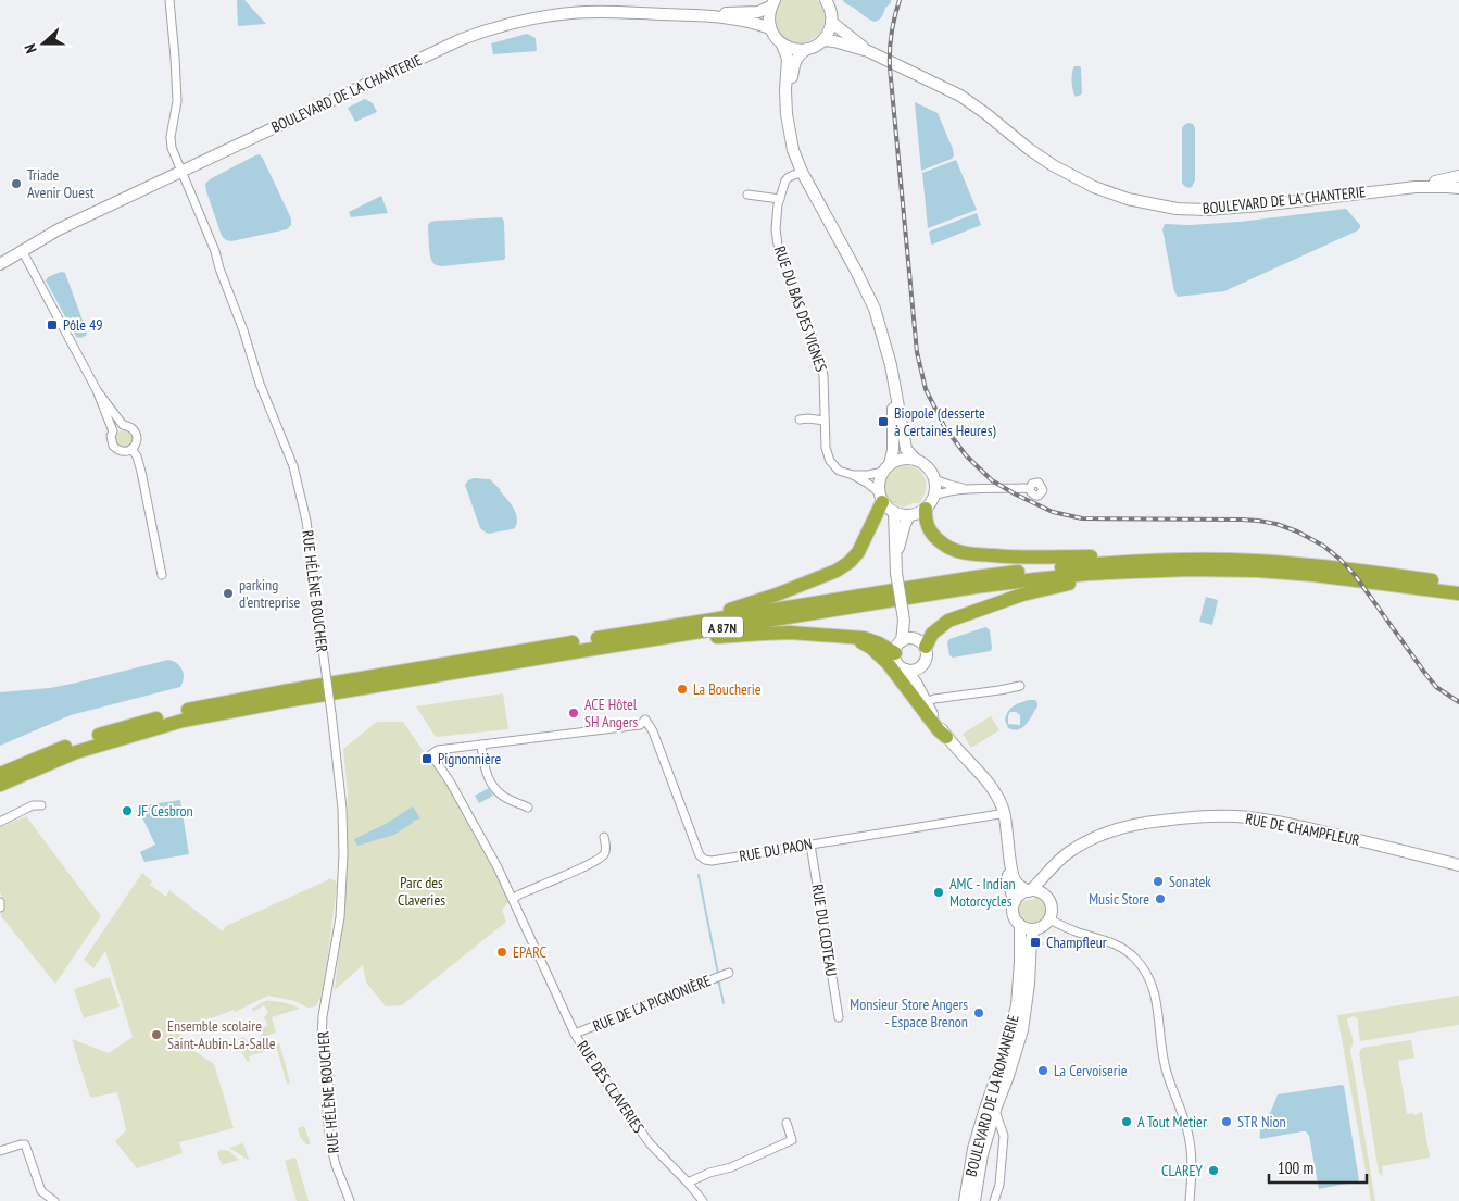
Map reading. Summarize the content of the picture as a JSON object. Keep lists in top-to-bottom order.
{
  "streets": {
    "highway": ["A 87N"],
    "street": [
      "BOULEVARD DE LA CHANTERIE",
      "RUE DU BAS DES VIGNES",
      "RUE HÉLÈNE BOUCHER",
      "RUE DE CHAMPFLEUR",
      "RUE DU PAON",
      "RUE DU CLOTEAU",
      "RUE DE LA PIGNONIÈRE",
      "RUE DES CLAVERIES",
      "BOULEVARD DE LA ROMANERIE"
    ]
  },
  "crossings": [
    ["BOULEVARD DE LA CHANTERIE", "RUE HÉLÈNE BOUCHER"],
    ["RUE DE CHAMPFLEUR", "BOULEVARD DE LA ROMANERIE"],
    ["RUE DU PAON", "RUE DU CLOTEAU"],
    ["RUE DU PAON", "RUE DES CLAVERIES"],
    ["RUE DE LA PIGNONIÈRE", "RUE DES CLAVERIES"]
  ],
  "parks": ["Parc des Claveries"],
  "places": {
    "other": [
      "Triade Avenir Ouest",
      "parking d'entreprise",
      "La Boucherie",
      "ACE Hôtel SH Angers",
      "JF Cesbron",
      "Sonatek",
      "AMC - Indian Motorcycles",
      "Music Store",
      "EPARC",
      "Monsieur Store Angers - Espace Brenon",
      "Ensemble scolaire Saint-Aubin-La-Salle",
      "La Cervoiserie",
      "A Tout Metier",
      "STR Nion",
      "CLAREY"
    ],
    "transit": [
      "Pôle 49",
      "Biopole (desserte à Certaines Heures)",
      "Pignonnière",
      "Champfleur"
    ]
  },
  "scale_bar": "100 m",
  "north": "left"
}
